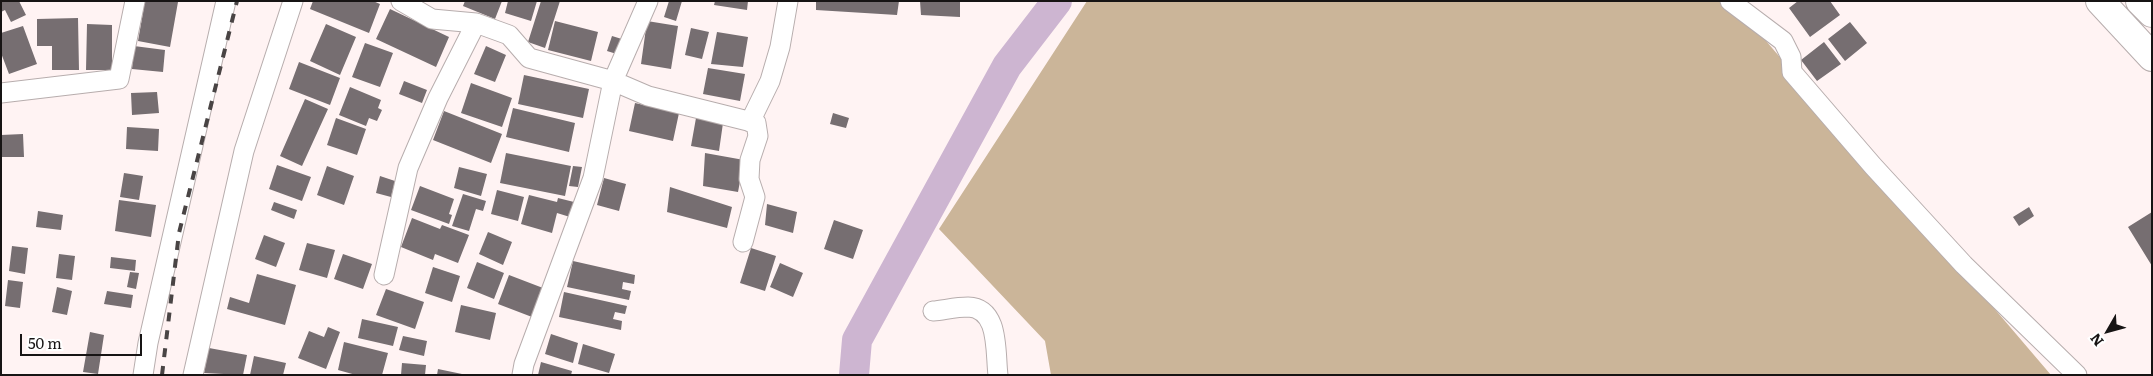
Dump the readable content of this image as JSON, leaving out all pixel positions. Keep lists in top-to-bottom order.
{
  "scale_bar": "50 m",
  "north": "bottom left"
}
